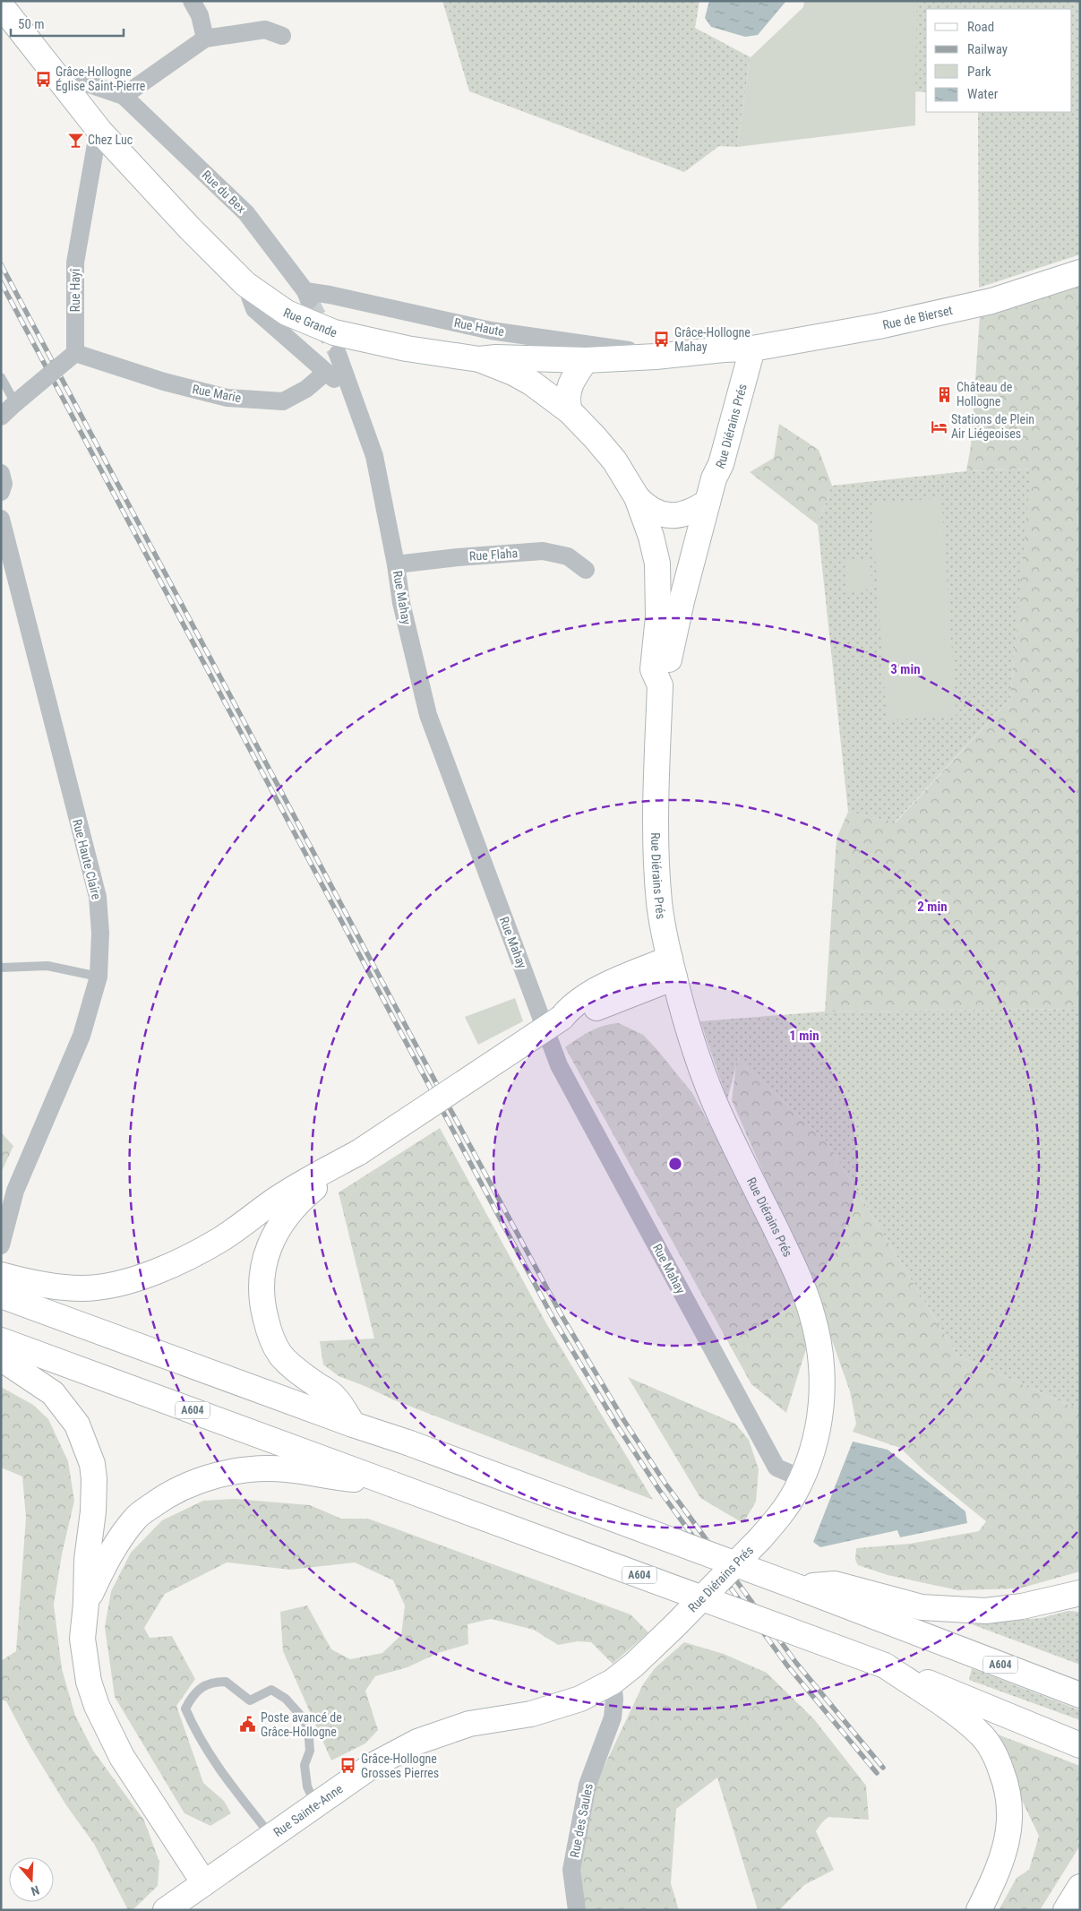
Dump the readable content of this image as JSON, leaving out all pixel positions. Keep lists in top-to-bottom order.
{
  "streets": {
    "main road": [
      "Rue de Bierset",
      "Rue Grande",
      "Rue Diérains Prés",
      "A604",
      "Rue Sainte-Anne"
    ],
    "street": [
      "Rue du Bex",
      "Rue Hayî",
      "Rue Haute",
      "Rue Marie",
      "Rue Flaha",
      "Rue Mahay",
      "Rue Haute Claire",
      "Rue des Saules"
    ]
  },
  "crossings": [
    ["Rue du Bex", "Rue Haute"],
    ["Rue Hayî", "Rue Grande"],
    ["Rue Hayî", "Rue Marie"],
    ["Rue de Bierset", "Rue Grande"],
    ["Rue de Bierset", "Rue Diérains Prés"],
    ["Rue Grande", "Rue Haute"],
    ["Rue Grande", "Rue Diérains Prés"],
    ["Rue Diérains Prés", "Rue Mahay"],
    ["Rue Diérains Prés", "Rue Sainte-Anne"],
    ["Rue Diérains Prés", "Rue des Saules"],
    ["Rue Flaha", "Rue Mahay"],
    ["Rue Sainte-Anne", "Rue des Saules"]
  ],
  "places": {
    "bus stop": ["Grâce-Hollogne Église Saint-Pierre", "Grâce-Hollogne Mahay", "Grâce-Hollogne Grosses Pierres"],
    "bar": ["Chez Luc"],
    "building": ["Château de Hollogne"],
    "hotel": ["Stations de Plein Air Liégeoises"],
    "public building": ["Poste avancé de Grâce-Hollogne"]
  },
  "legend": [
    "Road",
    "Railway",
    "Park",
    "Water"
  ],
  "scale_bar": "50 m",
  "north": "bottom",
  "rings": ["3 min", "2 min", "1 min"]
}
